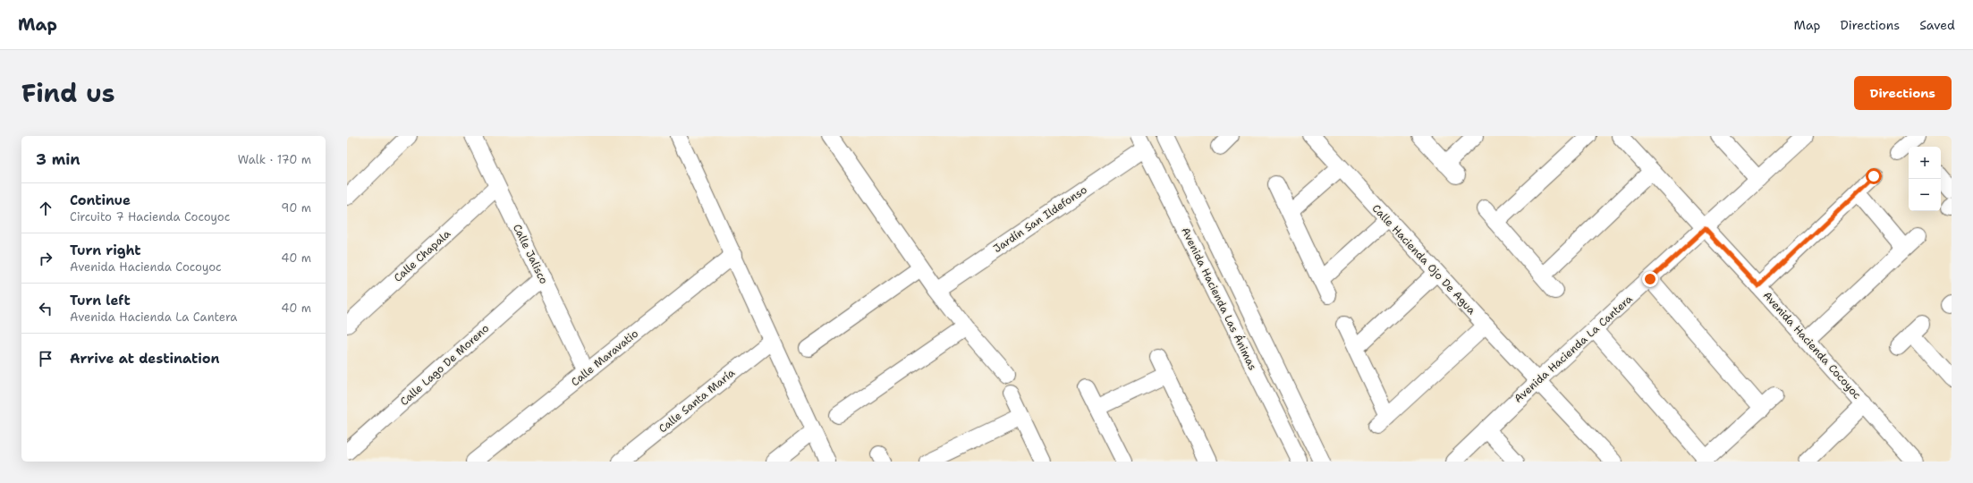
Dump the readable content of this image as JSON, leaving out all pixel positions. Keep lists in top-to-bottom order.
{
  "streets": {
    "street": [
      "Jardín San Ildefonso",
      "Calle Jalisco",
      "Calle Chapala",
      "Calle Hacienda Ojo De Agua",
      "Avenida Hacienda Las Ánimas",
      "Avenida Hacienda Cocoyoc",
      "Avenida Hacienda La Cantera",
      "Calle Maravatio",
      "Calle Lago De Moreno",
      "Calle Santa María"
    ]
  },
  "crossings": [
    ["Jardín San Ildefonso", "Avenida Hacienda Las Ánimas"],
    ["Calle Jalisco", "Calle Chapala"],
    ["Calle Jalisco", "Calle Maravatio"],
    ["Calle Jalisco", "Calle Lago De Moreno"],
    ["Calle Hacienda Ojo De Agua", "Avenida Hacienda La Cantera"],
    ["Avenida Hacienda Cocoyoc", "Avenida Hacienda La Cantera"]
  ],
  "page": {
    "header": "Map",
    "nav": ["Map", "Directions", "Saved"],
    "title": "Find us",
    "buttons": "Directions",
    "heading": ["3 min", "Walk · 170 m"],
    "map_buttons": ["+", "−"],
    "list": [
      ["Continue", "Circuito 7 Hacienda Cocoyoc", "90 m"],
      ["Turn right", "Avenida Hacienda Cocoyoc", "40 m"],
      ["Turn left", "Avenida Hacienda La Cantera", "40 m"],
      "Arrive at destination"
    ]
  }
}
